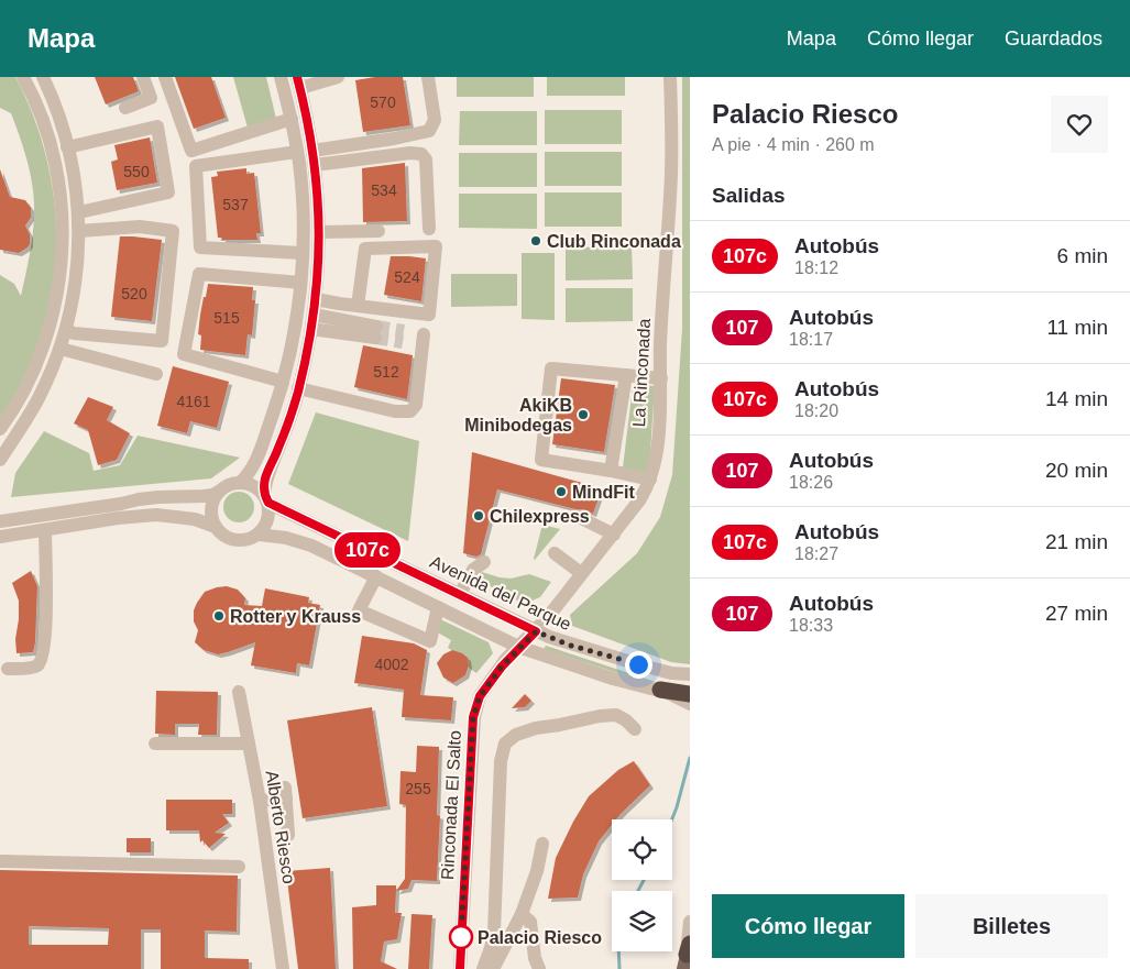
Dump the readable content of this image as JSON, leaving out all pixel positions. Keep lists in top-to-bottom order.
{
  "streets": {
    "street": [
      "La Rinconada",
      "Avenida del Parque",
      "Rinconada El Salto",
      "Alberto Riesco"
    ]
  },
  "crossings": [
    ["La Rinconada", "Avenida del Parque"],
    ["La Rinconada", "Rinconada El Salto"],
    ["Avenida del Parque", "Rinconada El Salto"]
  ],
  "places": [
    "Club Rinconada",
    "AkiKB Minibodegas",
    "MindFit",
    "Chilexpress",
    "Rotter y Krauss",
    "Palacio Riesco"
  ],
  "lines": ["bus line 107c"],
  "house_numbers": [
    "570",
    "550",
    "534",
    "537",
    "524",
    "520",
    "515",
    "512",
    "4161",
    "4002",
    "255"
  ],
  "page": {
    "header": "Mapa",
    "nav": ["Mapa", "Cómo llegar", "Guardados"],
    "on_map": "107c",
    "heading": [
      ["Palacio Riesco", "A pie · 4 min · 260 m"],
      "Salidas"
    ],
    "list": [
      {
        "mark": "107c",
        "name": "Autobús",
        "note": "18:12",
        "value": "6 min"
      },
      {
        "mark": "107",
        "name": "Autobús",
        "note": "18:17",
        "value": "11 min"
      },
      {
        "mark": "107c",
        "name": "Autobús",
        "note": "18:20",
        "value": "14 min"
      },
      {
        "mark": "107",
        "name": "Autobús",
        "note": "18:26",
        "value": "20 min"
      },
      {
        "mark": "107c",
        "name": "Autobús",
        "note": "18:27",
        "value": "21 min"
      },
      {
        "mark": "107",
        "name": "Autobús",
        "note": "18:33",
        "value": "27 min"
      }
    ],
    "buttons": ["Cómo llegar", "Billetes"]
  }
}
